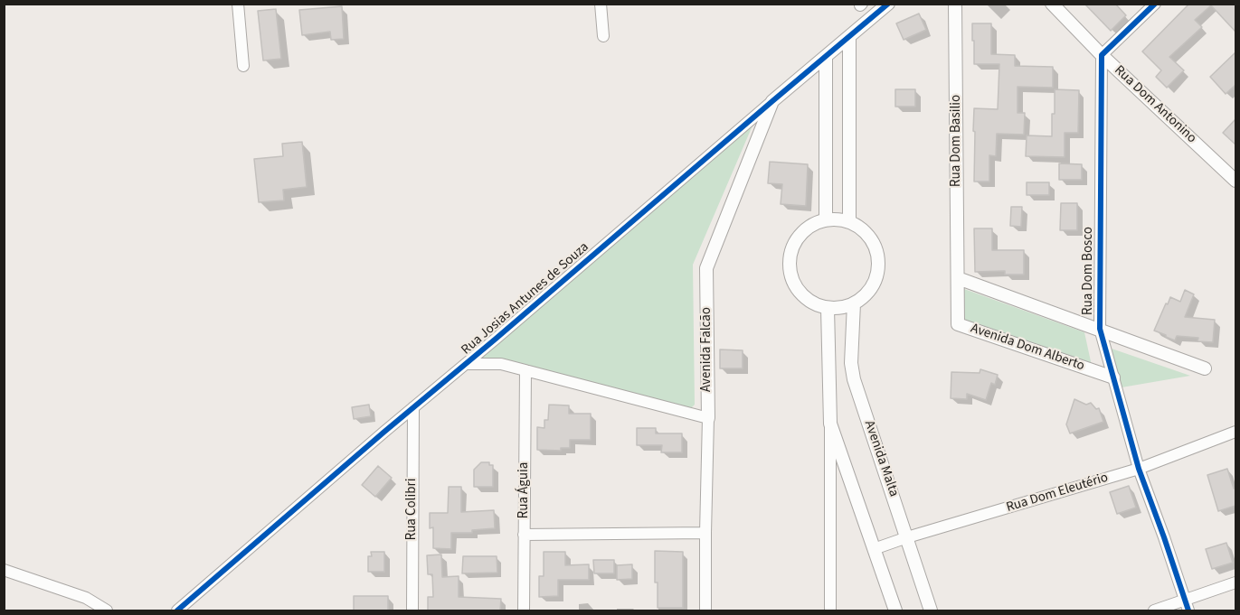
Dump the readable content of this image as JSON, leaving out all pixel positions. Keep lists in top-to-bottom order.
{
  "streets": {
    "street": [
      "Rua Dom Antonino",
      "Rua Dom Basilio",
      "Rua Dom Bosco",
      "Rua Josias Antunes de Souza",
      "Avenida Dom Alberto",
      "Avenida Falcão",
      "Avenida Malta",
      "Rua Águia",
      "Rua Dom Eleutério",
      "Rua Colibri"
    ]
  },
  "crossings": [
    ["Rua Dom Antonino", "Rua Dom Bosco"],
    ["Rua Dom Basilio", "Avenida Dom Alberto"],
    ["Rua Dom Bosco", "Avenida Dom Alberto"],
    ["Rua Dom Bosco", "Rua Dom Eleutério"],
    ["Rua Josias Antunes de Souza", "Avenida Falcão"],
    ["Rua Josias Antunes de Souza", "Rua Colibri"],
    ["Avenida Malta", "Rua Dom Eleutério"]
  ]
}
